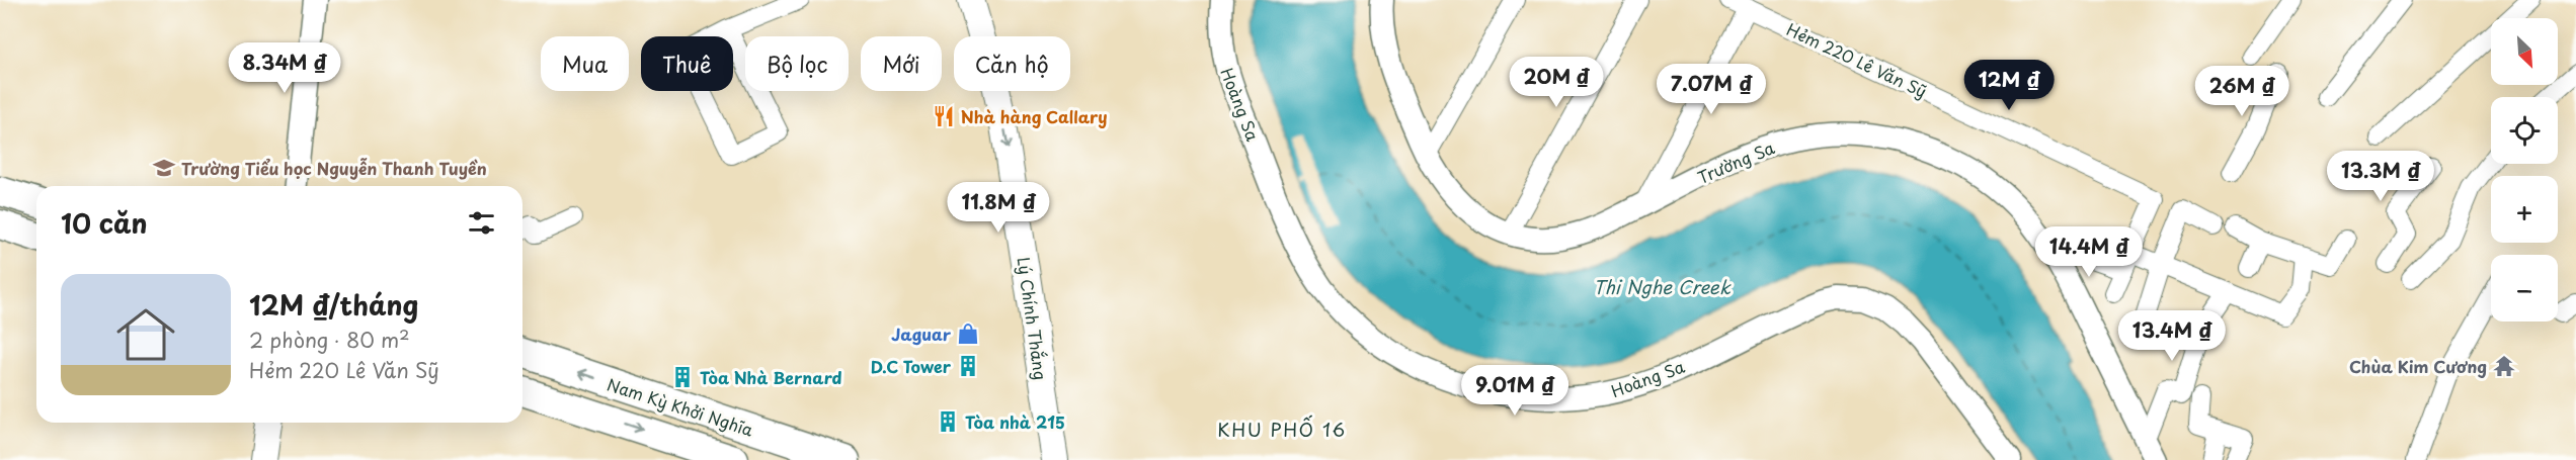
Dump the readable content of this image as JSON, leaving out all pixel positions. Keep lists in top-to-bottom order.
{
  "streets": {
    "main road": ["Lý Chính Thắng", "Nam Kỳ Khởi Nghĩa"],
    "street": ["Hẻm 220 Lê Văn Sỹ", "Hoàng Sa", "Trường Sa"]
  },
  "one_way": ["Lý Chính Thắng"],
  "districts": ["KHU PHỐ 16"],
  "water": ["Thi Nghe Creek"],
  "places": {
    "restaurant": ["Nhà hàng Callary"],
    "school or university": ["Trường Tiểu học Nguyễn Thanh Tuyền"],
    "shop": ["Jaguar"],
    "building": ["D.C Tower", "Tòa Nhà Bernard", "Tòa nhà 215"],
    "temple": ["Chùa Kim Cương"]
  },
  "north": "bottom right",
  "page": {
    "map_buttons": ["+", "−"],
    "chip": [
      "Mua",
      "Thuê",
      "Bộ lọc",
      "Mới",
      "Căn hộ"
    ],
    "price": [
      "8.34M ₫",
      "20M ₫",
      "12M ₫",
      "7.07M ₫",
      "26M ₫",
      "13.3M ₫",
      "11.8M ₫",
      "14.4M ₫",
      "13.4M ₫",
      "9.01M ₫"
    ],
    "heading": "10 căn",
    "list": [
      {
        "name": "12M ₫/tháng",
        "note": "2 phòng · 80 m² · Hẻm 220 Lê Văn Sỹ"
      }
    ]
  }
}
